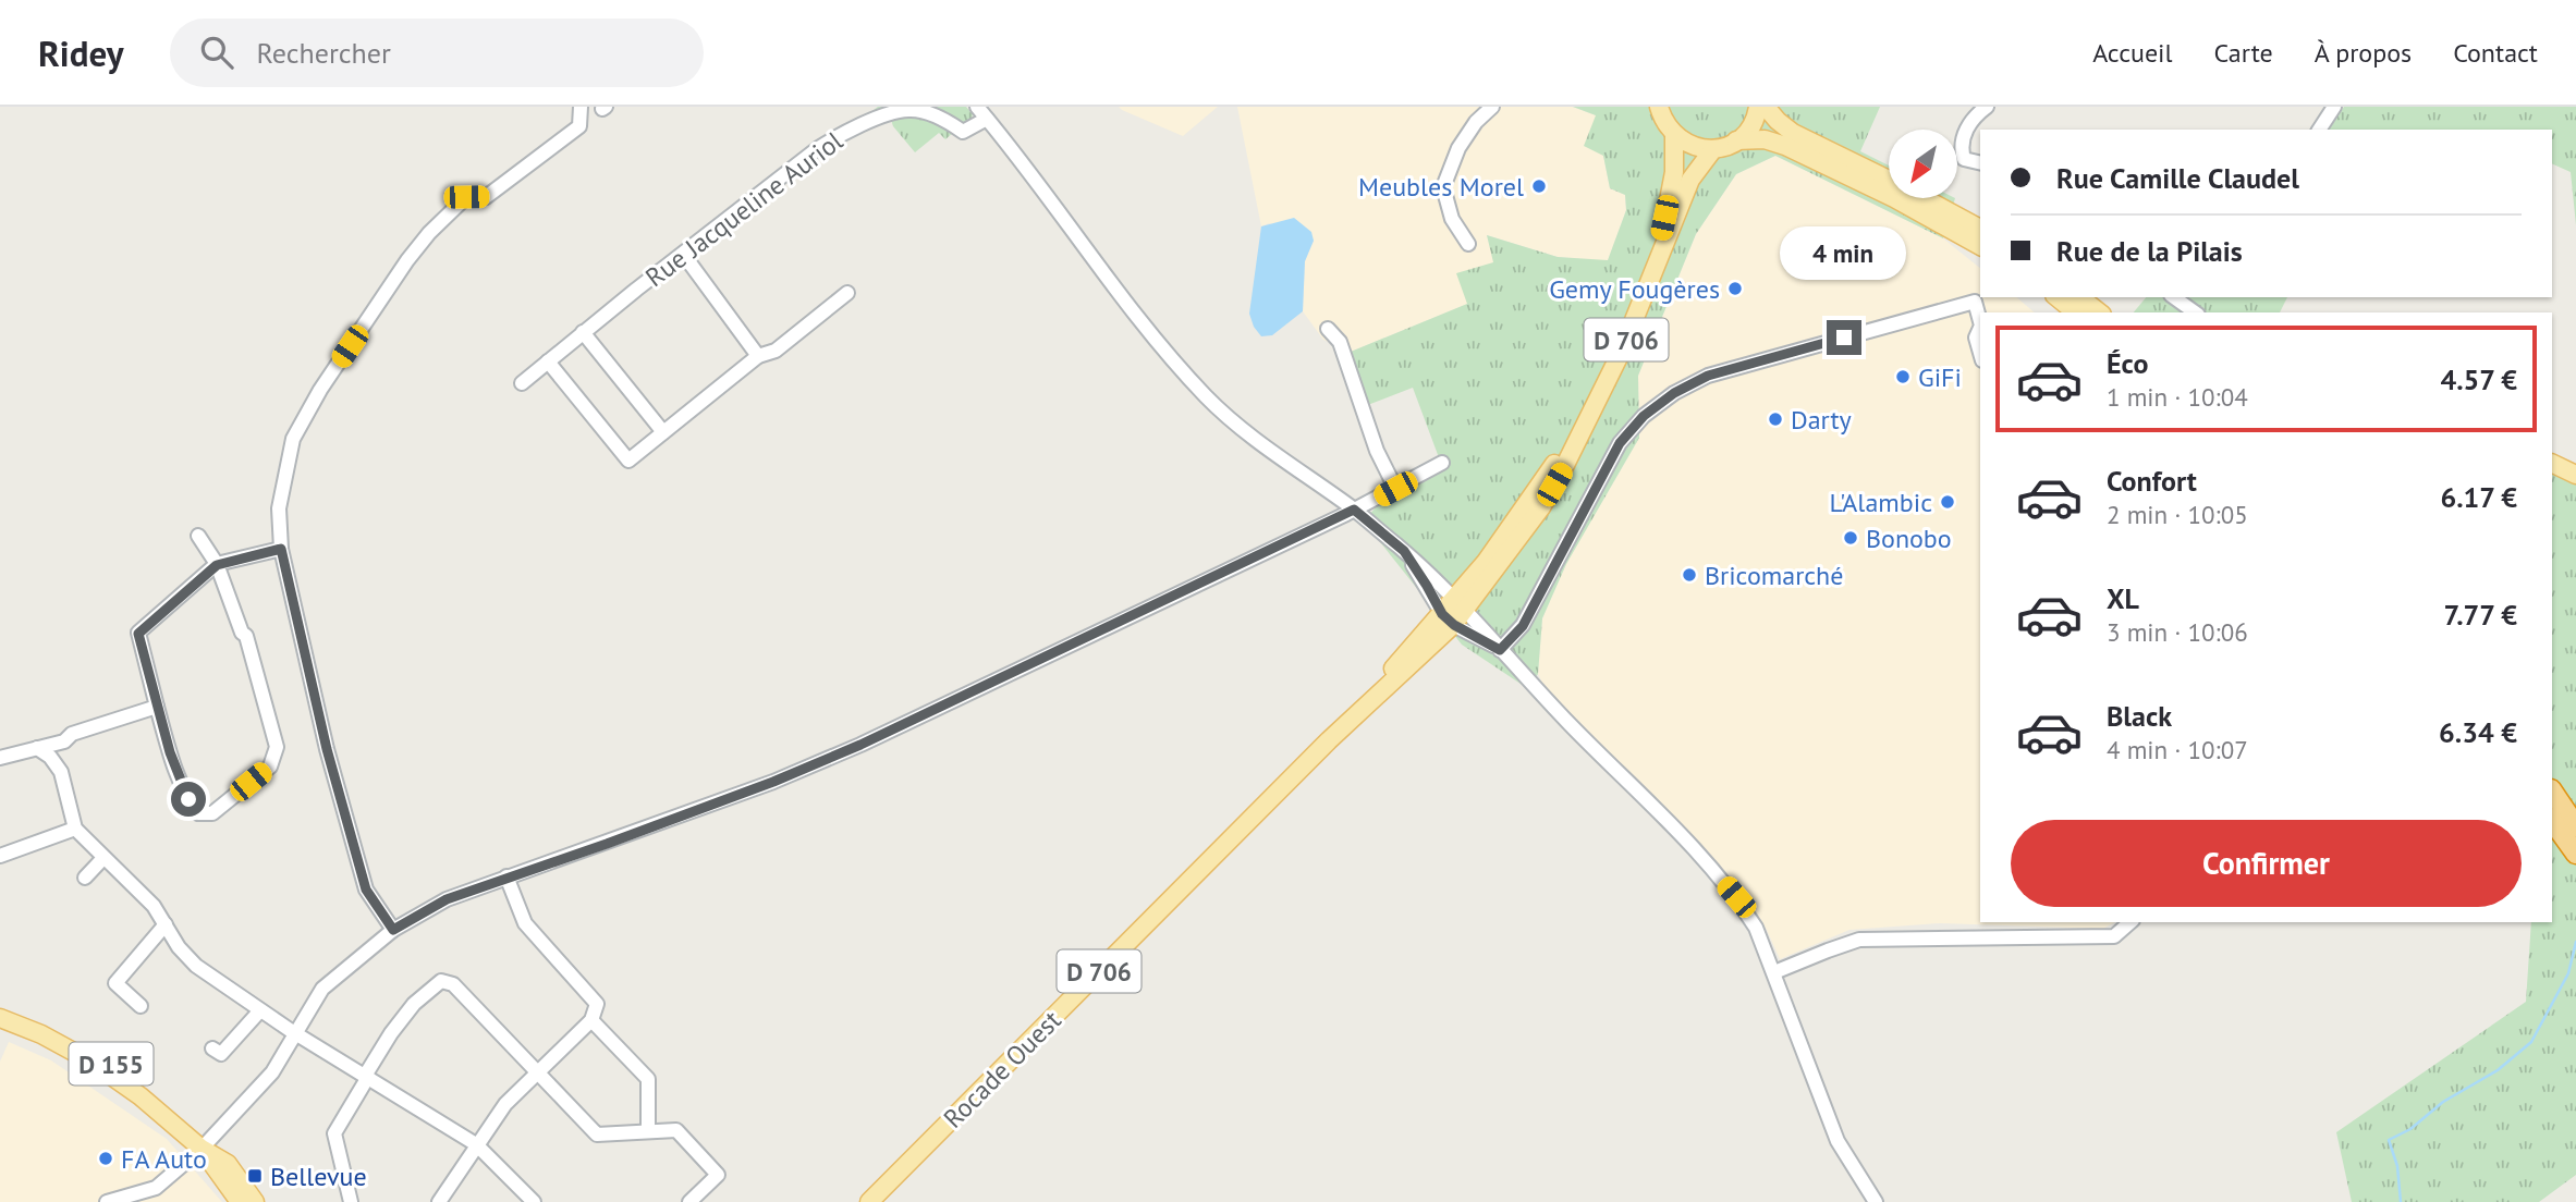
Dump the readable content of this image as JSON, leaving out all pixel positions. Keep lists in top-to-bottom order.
{
  "streets": {
    "main road": ["D 706", "D 155", "Rocade Ouest"],
    "street": ["Rue Jacqueline Auriol"]
  },
  "places": {
    "other": [
      "Meubles Morel",
      "Gemy Fougères",
      "GiFi",
      "Darty",
      "L'Alambic",
      "Bonobo",
      "Bricomarché",
      "FA Auto"
    ],
    "transit": ["Bellevue"]
  },
  "north": "bottom left",
  "page": {
    "header": "Ridey",
    "search": "Rechercher",
    "nav": [
      "Accueil",
      "Carte",
      "À propos",
      "Contact"
    ],
    "banner": ["Rue Camille Claudel", "Rue de la Pilais"],
    "bubble": "4 min",
    "list": [
      {
        "name": "Éco",
        "note": "1 min · 10:04",
        "value": "4.57 €"
      },
      {
        "name": "Confort",
        "note": "2 min · 10:05",
        "value": "6.17 €"
      },
      {
        "name": "XL",
        "note": "3 min · 10:06",
        "value": "7.77 €"
      },
      {
        "name": "Black",
        "note": "4 min · 10:07",
        "value": "6.34 €"
      }
    ],
    "buttons": "Confirmer"
  }
}
